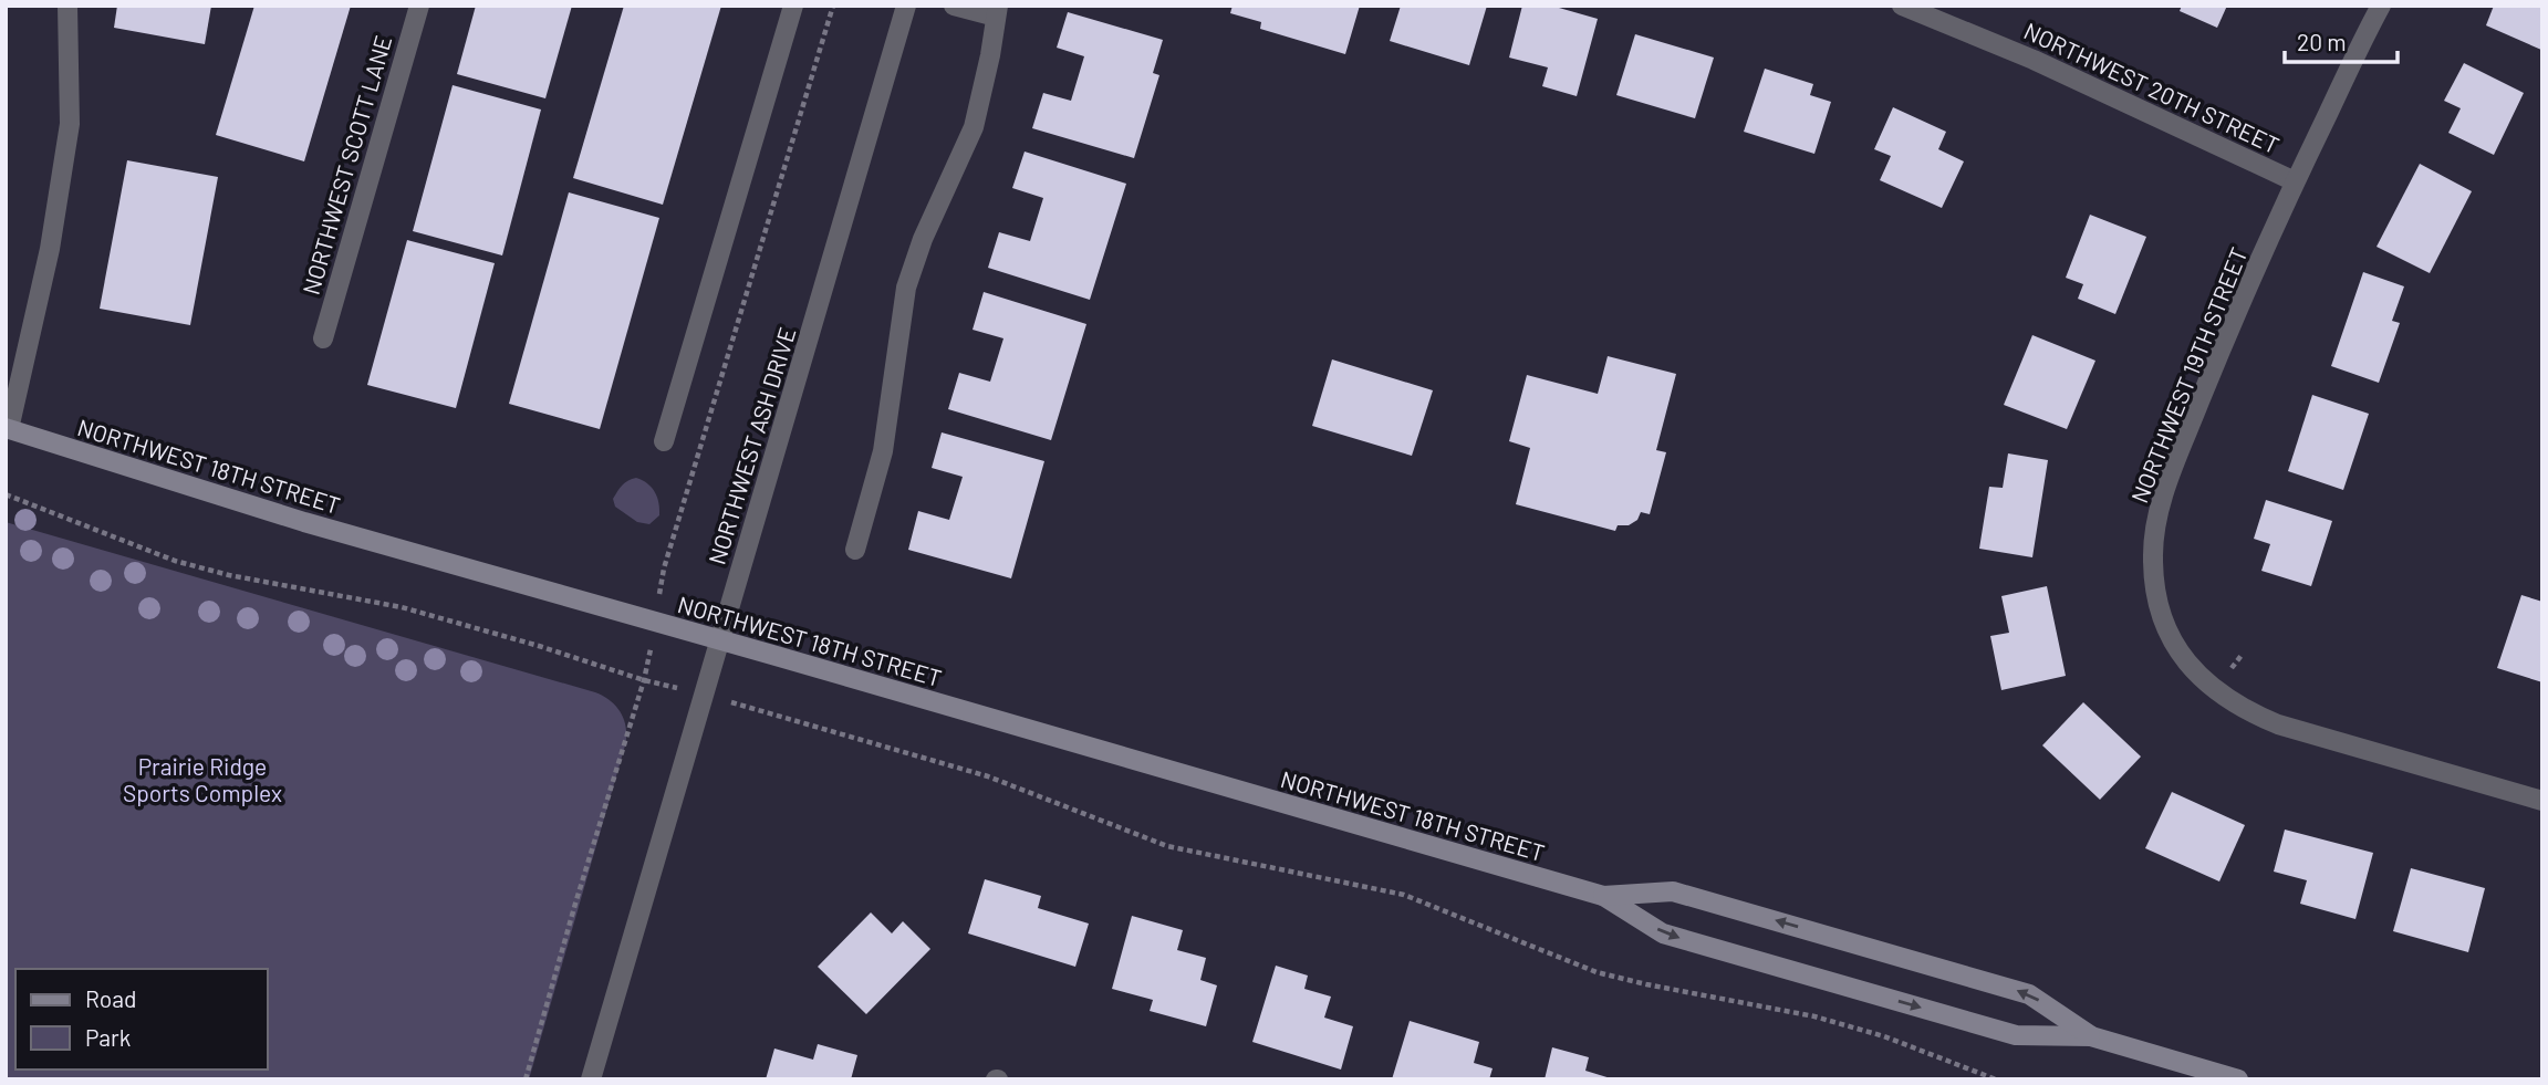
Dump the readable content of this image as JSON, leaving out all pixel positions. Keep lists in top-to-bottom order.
{
  "streets": {
    "main road": ["NORTHWEST 18TH STREET"],
    "street": [
      "NORTHWEST 20TH STREET",
      "NORTHWEST SCOTT LANE",
      "NORTHWEST 19TH STREET",
      "NORTHWEST ASH DRIVE"
    ]
  },
  "crossings": [
    ["NORTHWEST 20TH STREET", "NORTHWEST 19TH STREET"],
    ["NORTHWEST ASH DRIVE", "NORTHWEST 18TH STREET"]
  ],
  "parks": ["Prairie Ridge Sports Complex"],
  "legend": ["Road", "Park"],
  "scale_bar": "20 m"
}
